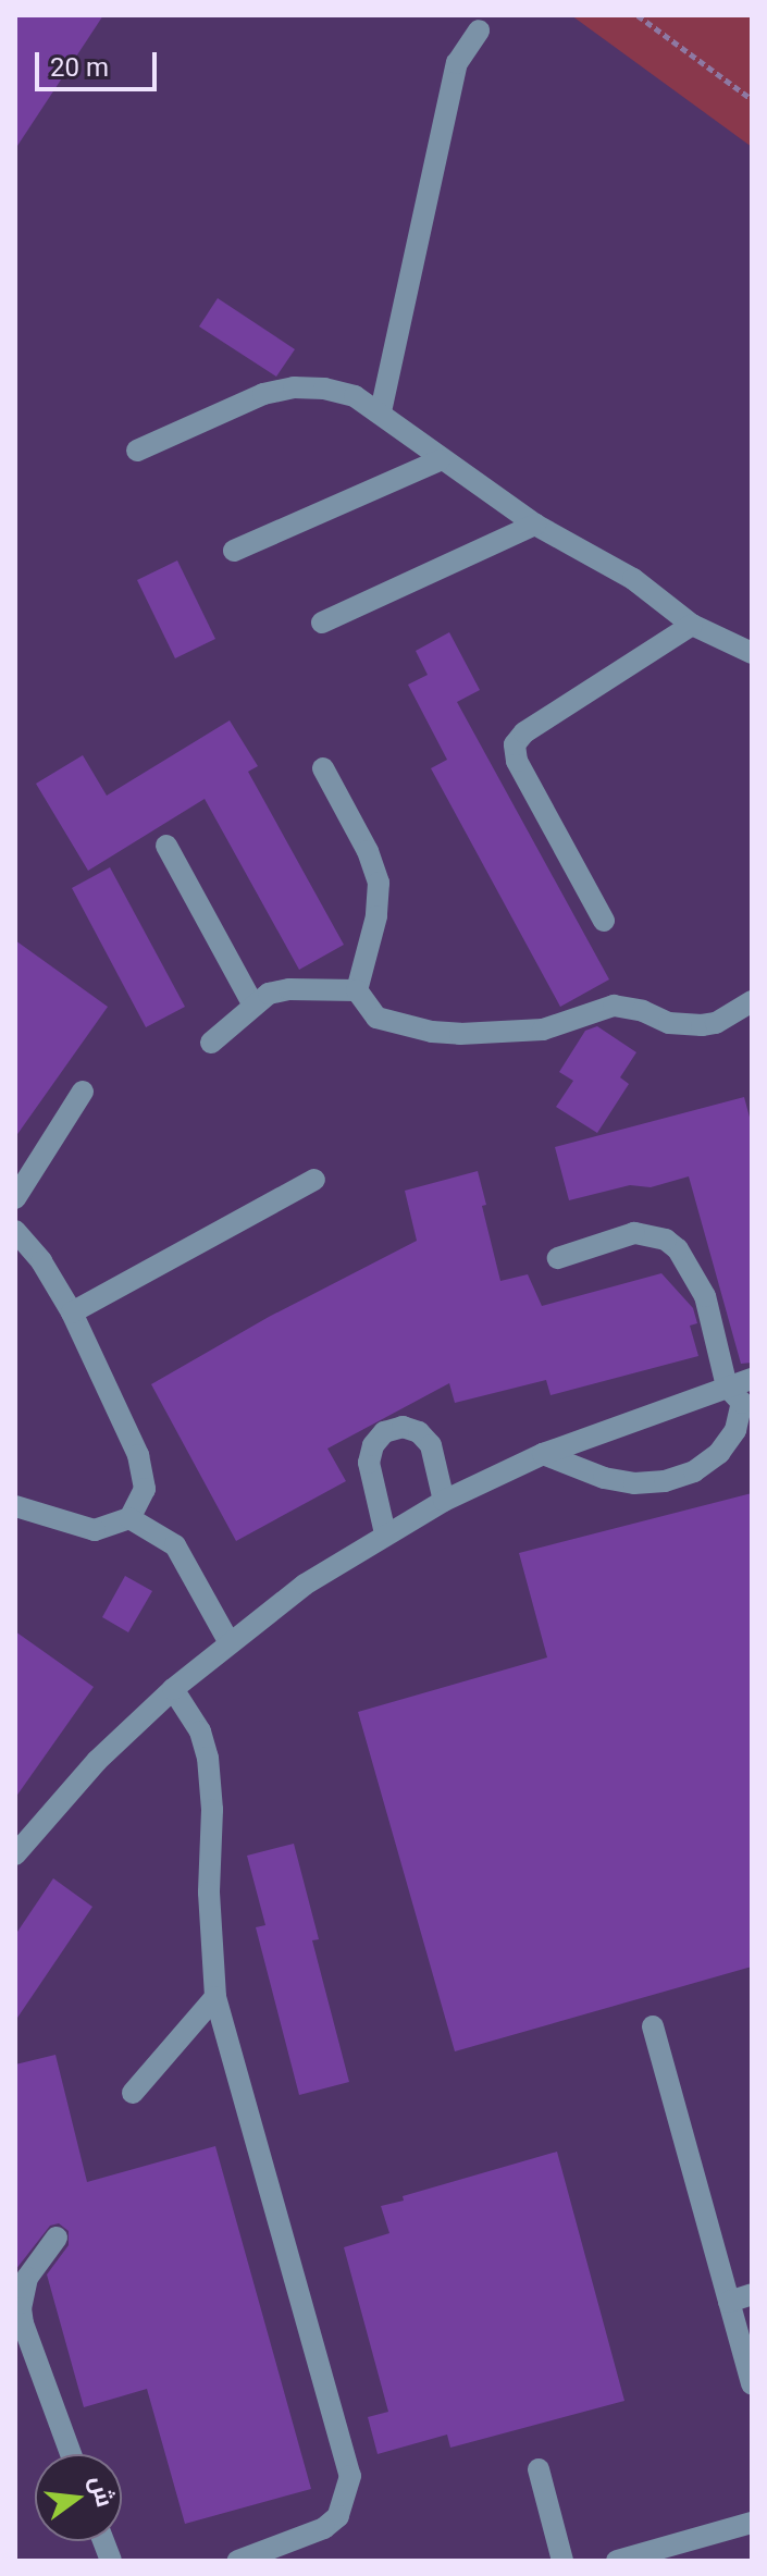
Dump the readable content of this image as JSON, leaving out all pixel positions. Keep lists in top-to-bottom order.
{
  "scale_bar": "20 m",
  "north": "right"
}
